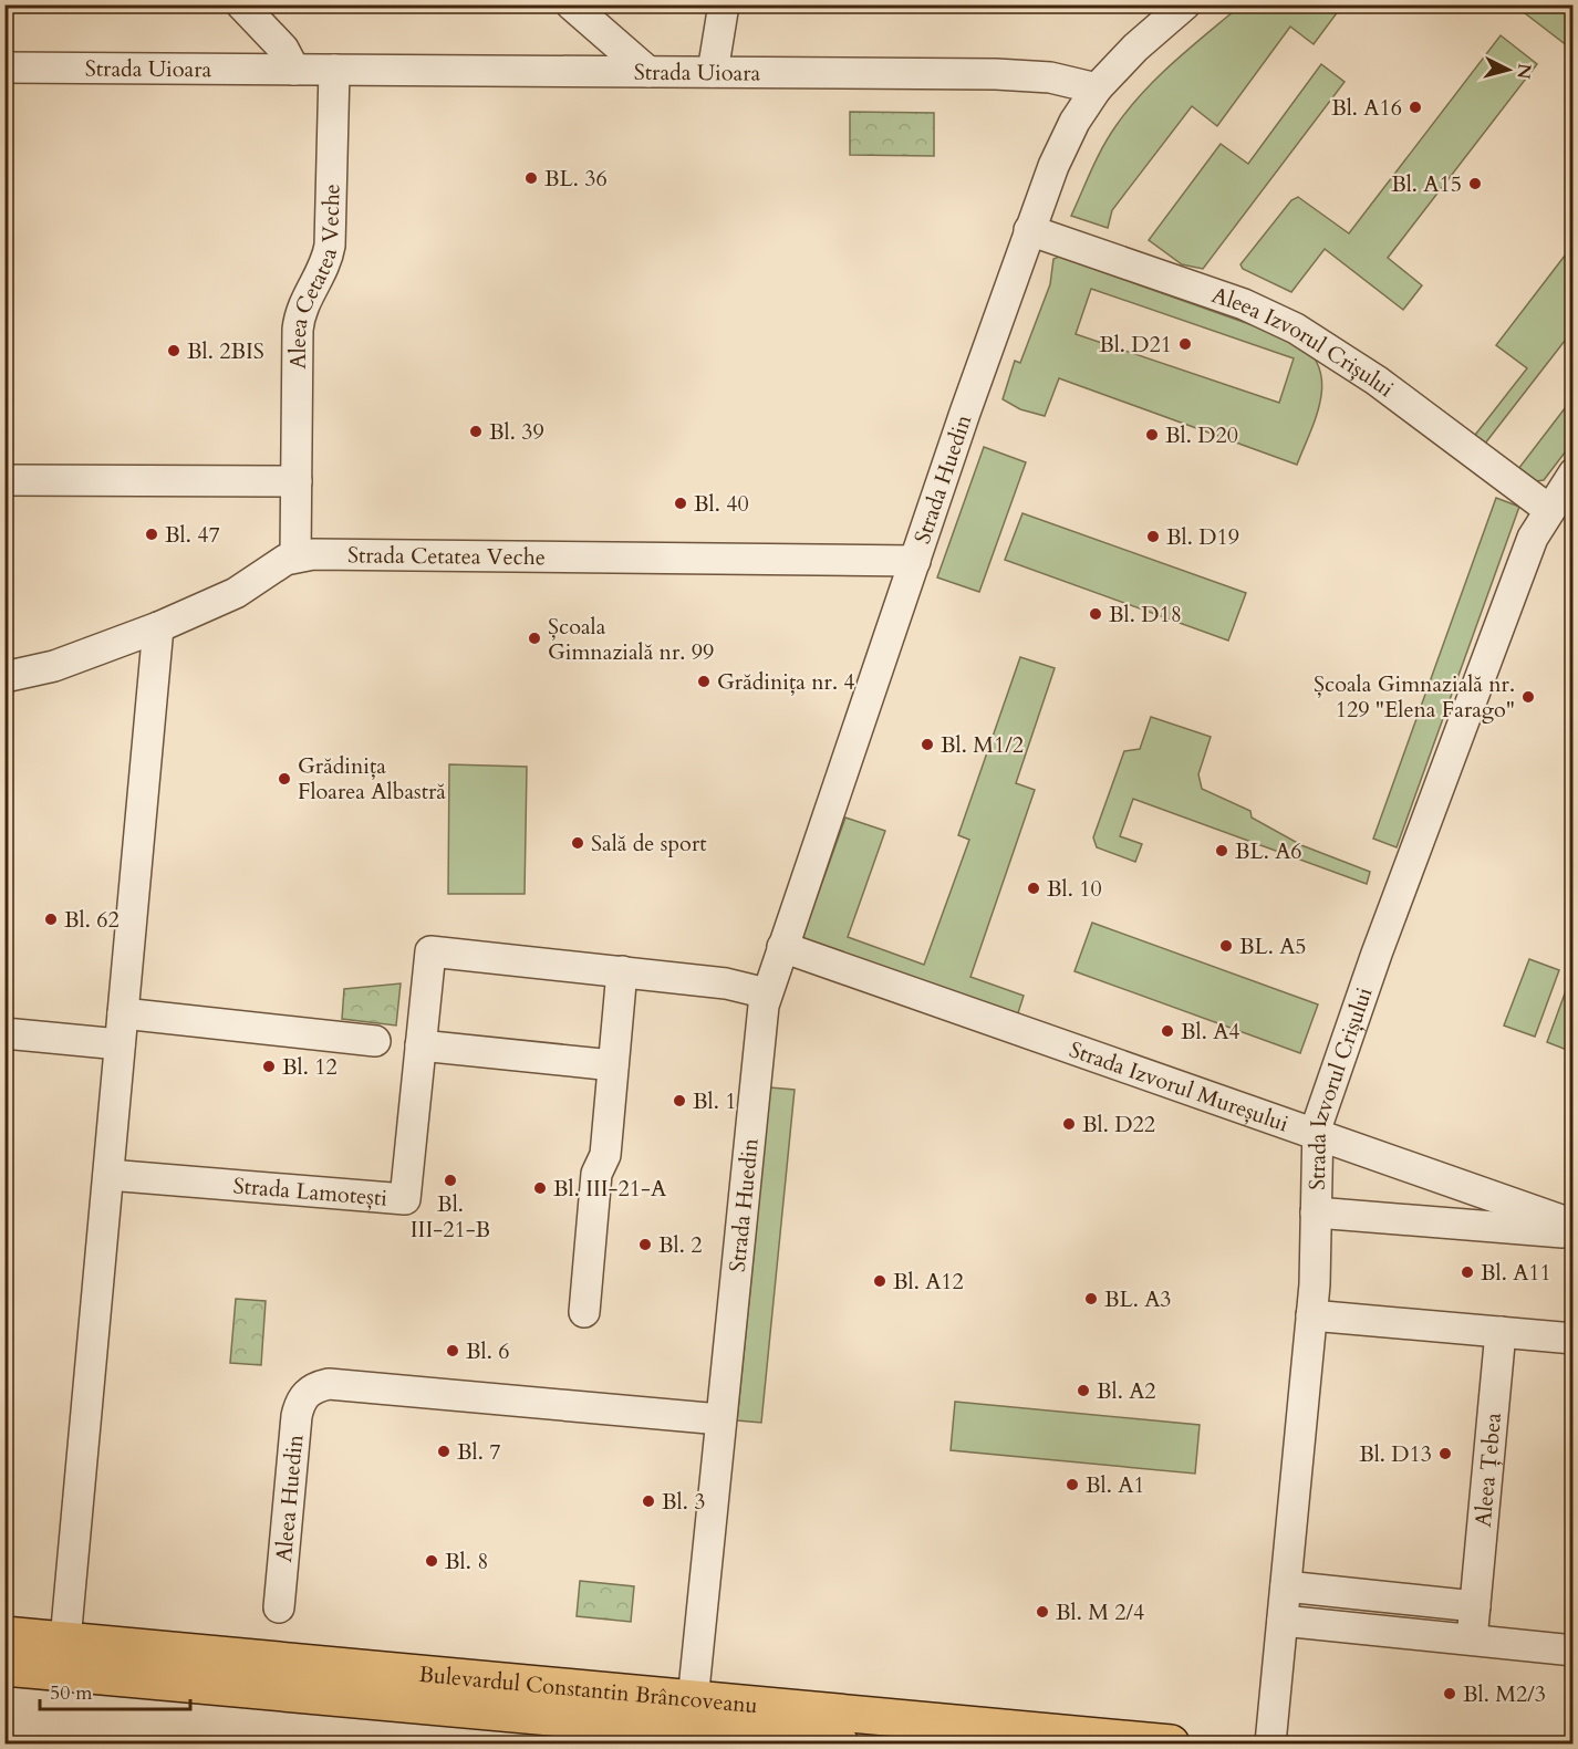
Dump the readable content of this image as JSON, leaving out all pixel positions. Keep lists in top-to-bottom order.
{
  "streets": {
    "main road": ["Bulevardul Constantin Brâncoveanu"],
    "street": [
      "Strada Uioara",
      "Aleea Cetatea Veche",
      "Aleea Izvorul Crișului",
      "Strada Huedin",
      "Strada Cetatea Veche",
      "Strada Izvorul Mureșului",
      "Strada Izvorul Crișului",
      "Strada Lamotești",
      "Aleea Țebea",
      "Aleea Huedin"
    ]
  },
  "crossings": [
    ["Strada Uioara", "Aleea Cetatea Veche"],
    ["Strada Uioara", "Strada Huedin"],
    ["Aleea Cetatea Veche", "Strada Cetatea Veche"],
    ["Aleea Izvorul Crișului", "Strada Huedin"],
    ["Aleea Izvorul Crișului", "Strada Izvorul Crișului"],
    ["Strada Huedin", "Strada Cetatea Veche"],
    ["Strada Huedin", "Strada Izvorul Mureșului"],
    ["Strada Huedin", "Aleea Huedin"],
    ["Strada Huedin", "Bulevardul Constantin Brâncoveanu"],
    ["Strada Izvorul Mureșului", "Strada Izvorul Crișului"]
  ],
  "places": [
    "Bl. A16",
    "BL. 36",
    "Bl. A15",
    "Bl. D21",
    "Bl. 2BIS",
    "Bl. 39",
    "Bl. D20",
    "Bl. 40",
    "Bl. 47",
    "Bl. D19",
    "Bl. D18",
    "Școala Gimnazială nr. 99",
    "Grădinița nr. 4",
    "Școala Gimnazială nr. 129 \"Elena Farago\"",
    "Bl. M1/2",
    "Grădinița Floarea Albastră",
    "Sală de sport",
    "BL. A6",
    "Bl. 10",
    "Bl. 62",
    "BL. A5",
    "Bl. A4",
    "Bl. 12",
    "Bl. 1",
    "Bl. D22",
    "Bl. III-21-B",
    "Bl. III-21-A",
    "Bl. 2",
    "Bl. A11",
    "Bl. A12",
    "BL. A3",
    "Bl. 6",
    "Bl. A2",
    "Bl. 7",
    "Bl. D13",
    "Bl. A1",
    "Bl. 3",
    "Bl. 8",
    "Bl. M 2/4",
    "Bl. M2/3"
  ],
  "scale_bar": "50 m",
  "north": "right"
}
